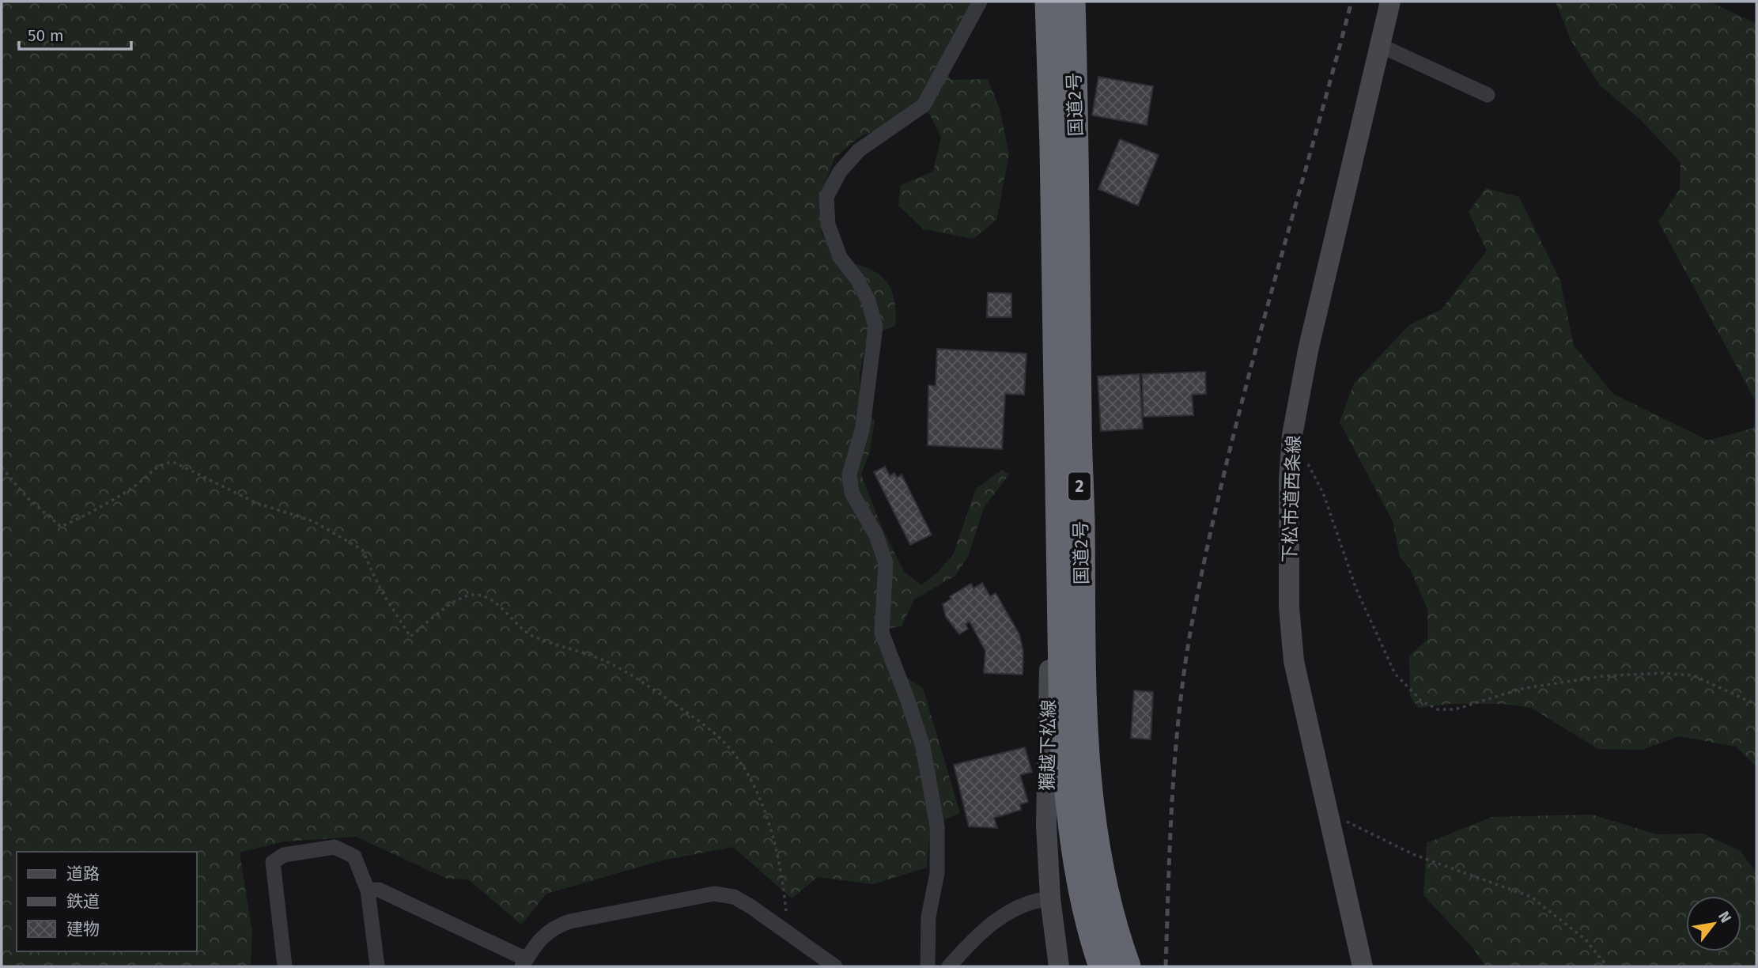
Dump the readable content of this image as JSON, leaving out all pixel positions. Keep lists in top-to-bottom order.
{
  "streets": {
    "highway": ["国道2号", "2"],
    "street": ["下松市道西条線", "獺越下松線"]
  },
  "crossings": [
    ["国道2号", "獺越下松線"]
  ],
  "legend": ["道路", "鉄道", "建物"],
  "scale_bar": "50 m",
  "north": "top right"
}
